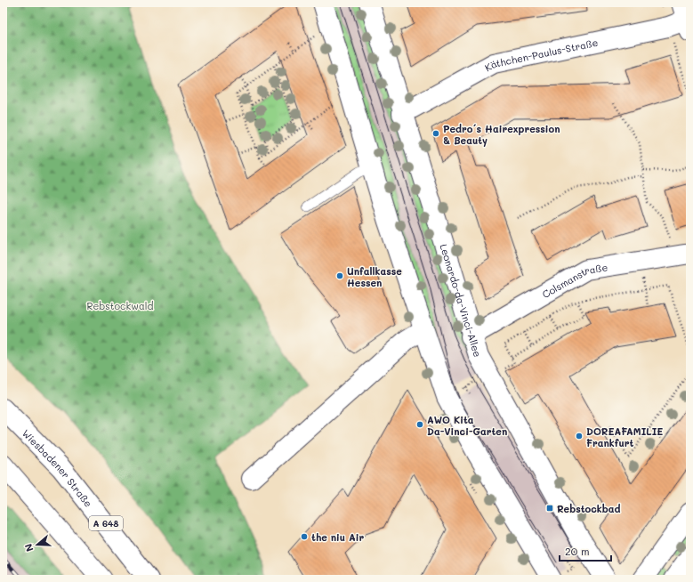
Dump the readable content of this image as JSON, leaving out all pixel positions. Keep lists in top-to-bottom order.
{
  "streets": {
    "main road": [
      "Käthchen-Paulus-Straße",
      "Colsmanstraße",
      "Leonardo-da-Vinci-Allee",
      "Wiesbadener Straße",
      "A 648"
    ]
  },
  "crossings": [
    ["Käthchen-Paulus-Straße", "Leonardo-da-Vinci-Allee"],
    ["Colsmanstraße", "Leonardo-da-Vinci-Allee"]
  ],
  "parks": ["Rebstockwald"],
  "places": {
    "other": [
      "Pedro´s Hairexpression & Beauty",
      "Unfallkasse Hessen",
      "AWO Kita Da-Vinci-Garten",
      "DOREAFAMILIE Frankfurt",
      "the niu Air"
    ],
    "transit": ["Rebstockbad"]
  },
  "scale_bar": "20 m",
  "north": "left"
}
